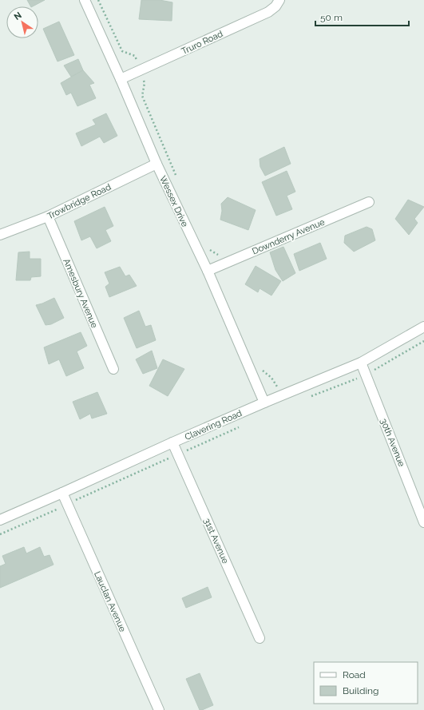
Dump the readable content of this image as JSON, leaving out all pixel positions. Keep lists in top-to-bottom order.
{
  "streets": {
    "street": [
      "Truro Road",
      "Trowbridge Road",
      "Wessex Drive",
      "Downderry Avenue",
      "Amesbury Avenue",
      "Clavering Road",
      "30th Avenue",
      "31st Avenue",
      "Lauclan Avenue"
    ]
  },
  "crossings": [
    ["Truro Road", "Wessex Drive"],
    ["Trowbridge Road", "Wessex Drive"],
    ["Trowbridge Road", "Amesbury Avenue"],
    ["Wessex Drive", "Downderry Avenue"],
    ["Wessex Drive", "Clavering Road"],
    ["Clavering Road", "30th Avenue"],
    ["Clavering Road", "31st Avenue"],
    ["Clavering Road", "Lauclan Avenue"]
  ],
  "legend": ["Road", "Building"],
  "scale_bar": "50 m",
  "north": "top left"
}
